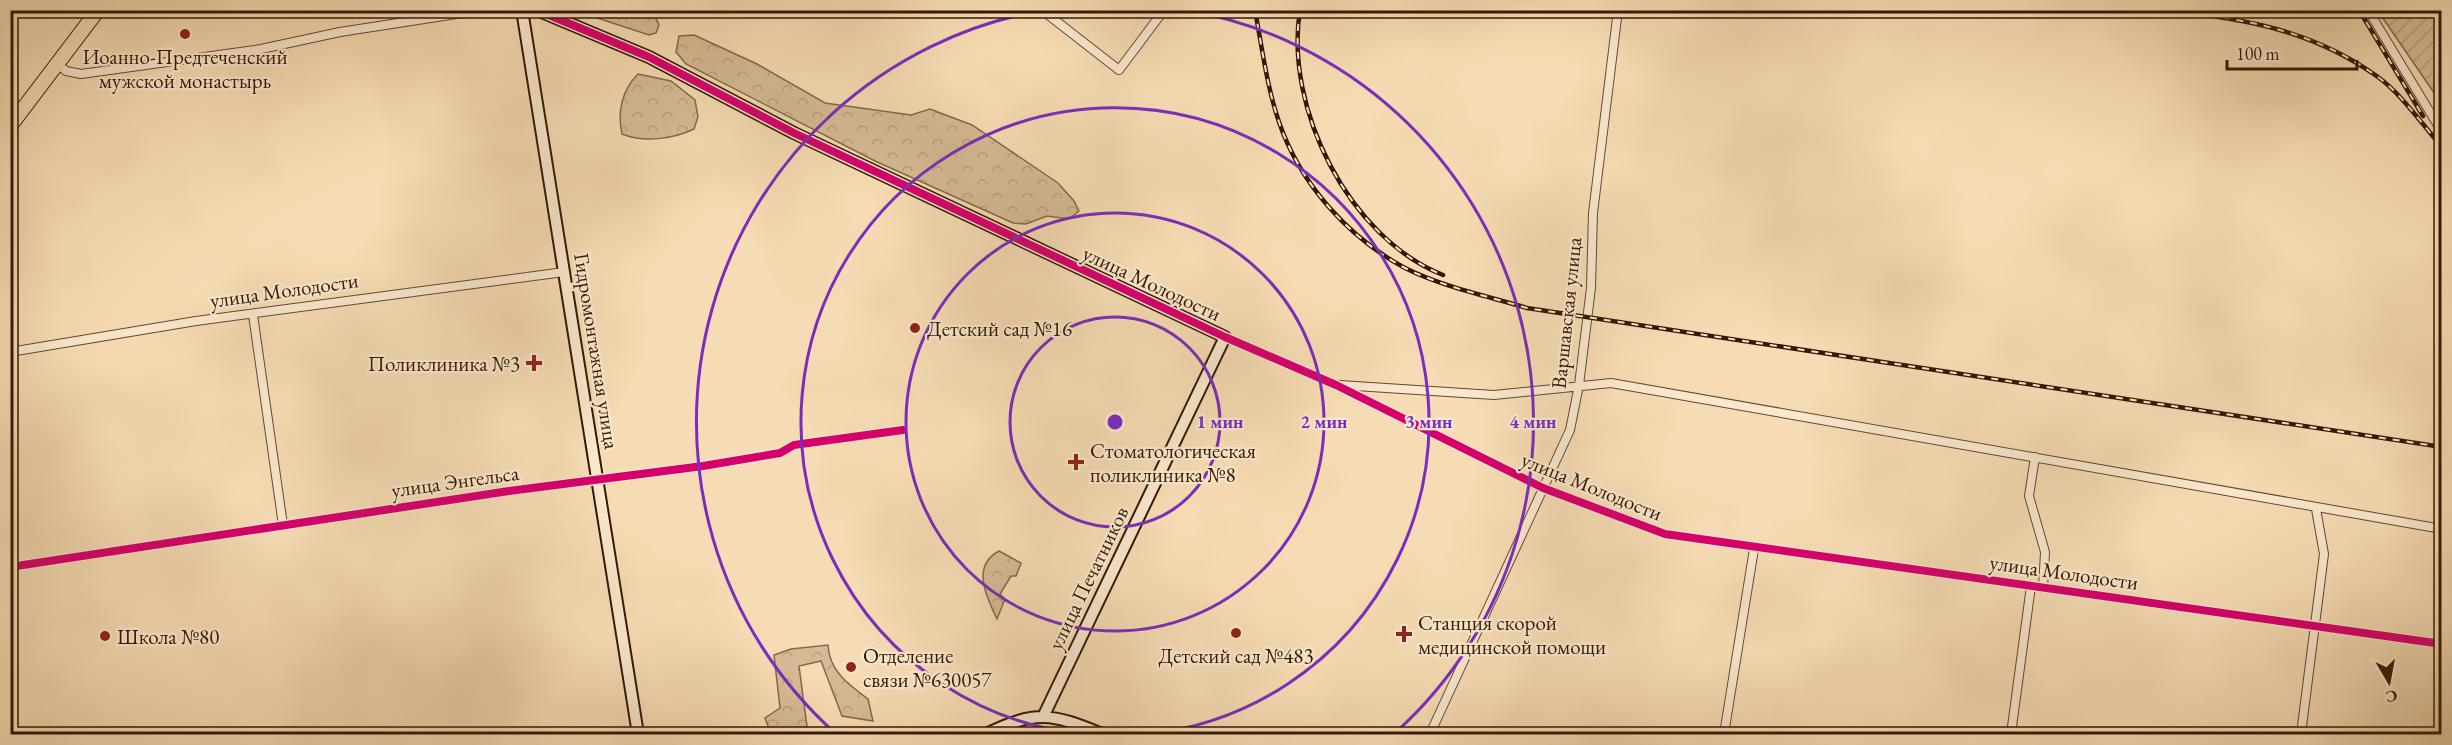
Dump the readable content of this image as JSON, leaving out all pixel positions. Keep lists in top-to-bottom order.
{
  "streets": {
    "street": [
      "улица Молодости",
      "Варшавская улица",
      "Гидромонтажная улица",
      "улица Энгельса",
      "улица Печатников"
    ]
  },
  "crossings": [
    ["улица Молодости", "Варшавская улица"],
    ["улица Молодости", "Гидромонтажная улица"],
    ["улица Молодости", "улица Печатников"],
    ["Гидромонтажная улица", "улица Энгельса"]
  ],
  "places": {
    "other": [
      "Иоанно-Предтеченский мужской монастырь",
      "Детский сад №16",
      "Детский сад №483",
      "Школа №80",
      "Отделение связи №630057"
    ],
    "health": ["Поликлиника №3", "Стоматологическая поликлиника №8", "Станция скорой медицинской помощи"]
  },
  "scale_bar": "100 m",
  "north": "bottom",
  "rings": [
    "1 мин",
    "2 мин",
    "3 мин",
    "4 мин"
  ]
}
